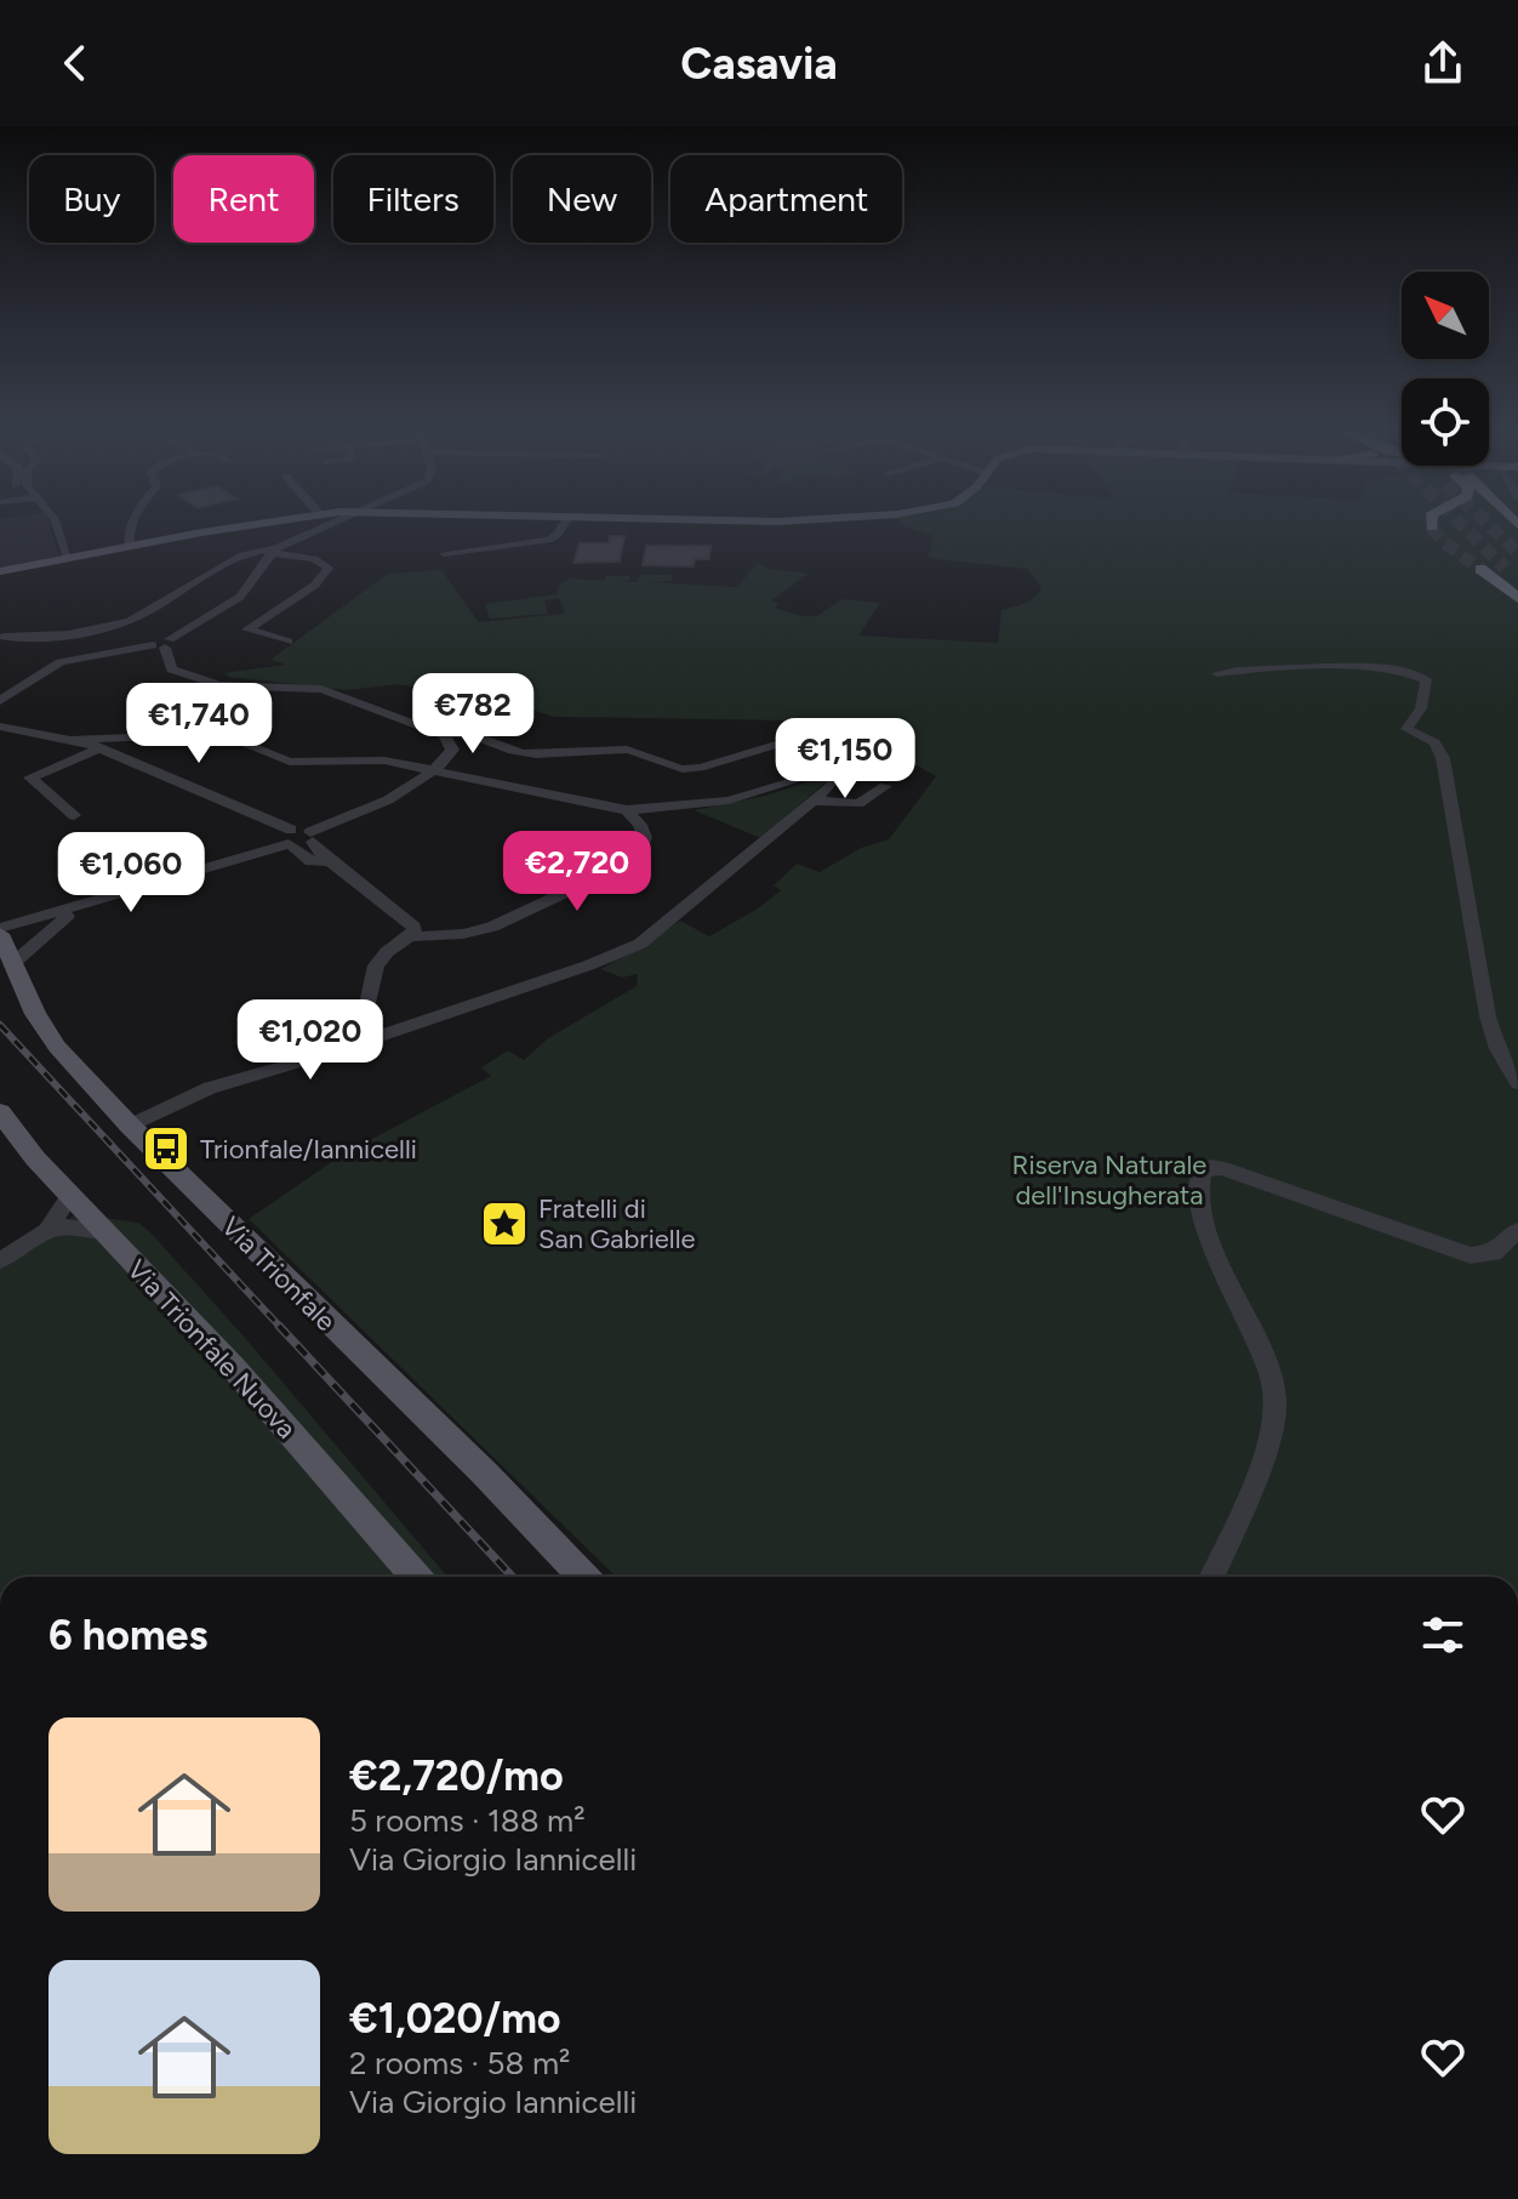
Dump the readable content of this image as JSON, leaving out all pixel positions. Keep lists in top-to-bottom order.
{
  "streets": {
    "main road": ["Via Trionfale", "Via Trionfale Nuova"]
  },
  "parks": ["Riserva Naturale dell'Insugherata"],
  "places": {
    "bus stop": ["Trionfale/Iannicelli"],
    "place": ["Fratelli di San Gabrielle"]
  },
  "north": "top left",
  "page": {
    "header": "Casavia",
    "chip": [
      "Buy",
      "Rent",
      "Filters",
      "New",
      "Apartment"
    ],
    "price": [
      "€782",
      "€1,740",
      "€1,150",
      "€2,720",
      "€1,060",
      "€1,020"
    ],
    "heading": "6 homes",
    "list": [
      {
        "name": "€2,720/mo",
        "note": "5 rooms · 188 m² · Via Giorgio Iannicelli"
      },
      {
        "name": "€1,020/mo",
        "note": "2 rooms · 58 m² · Via Giorgio Iannicelli"
      }
    ]
  }
}
